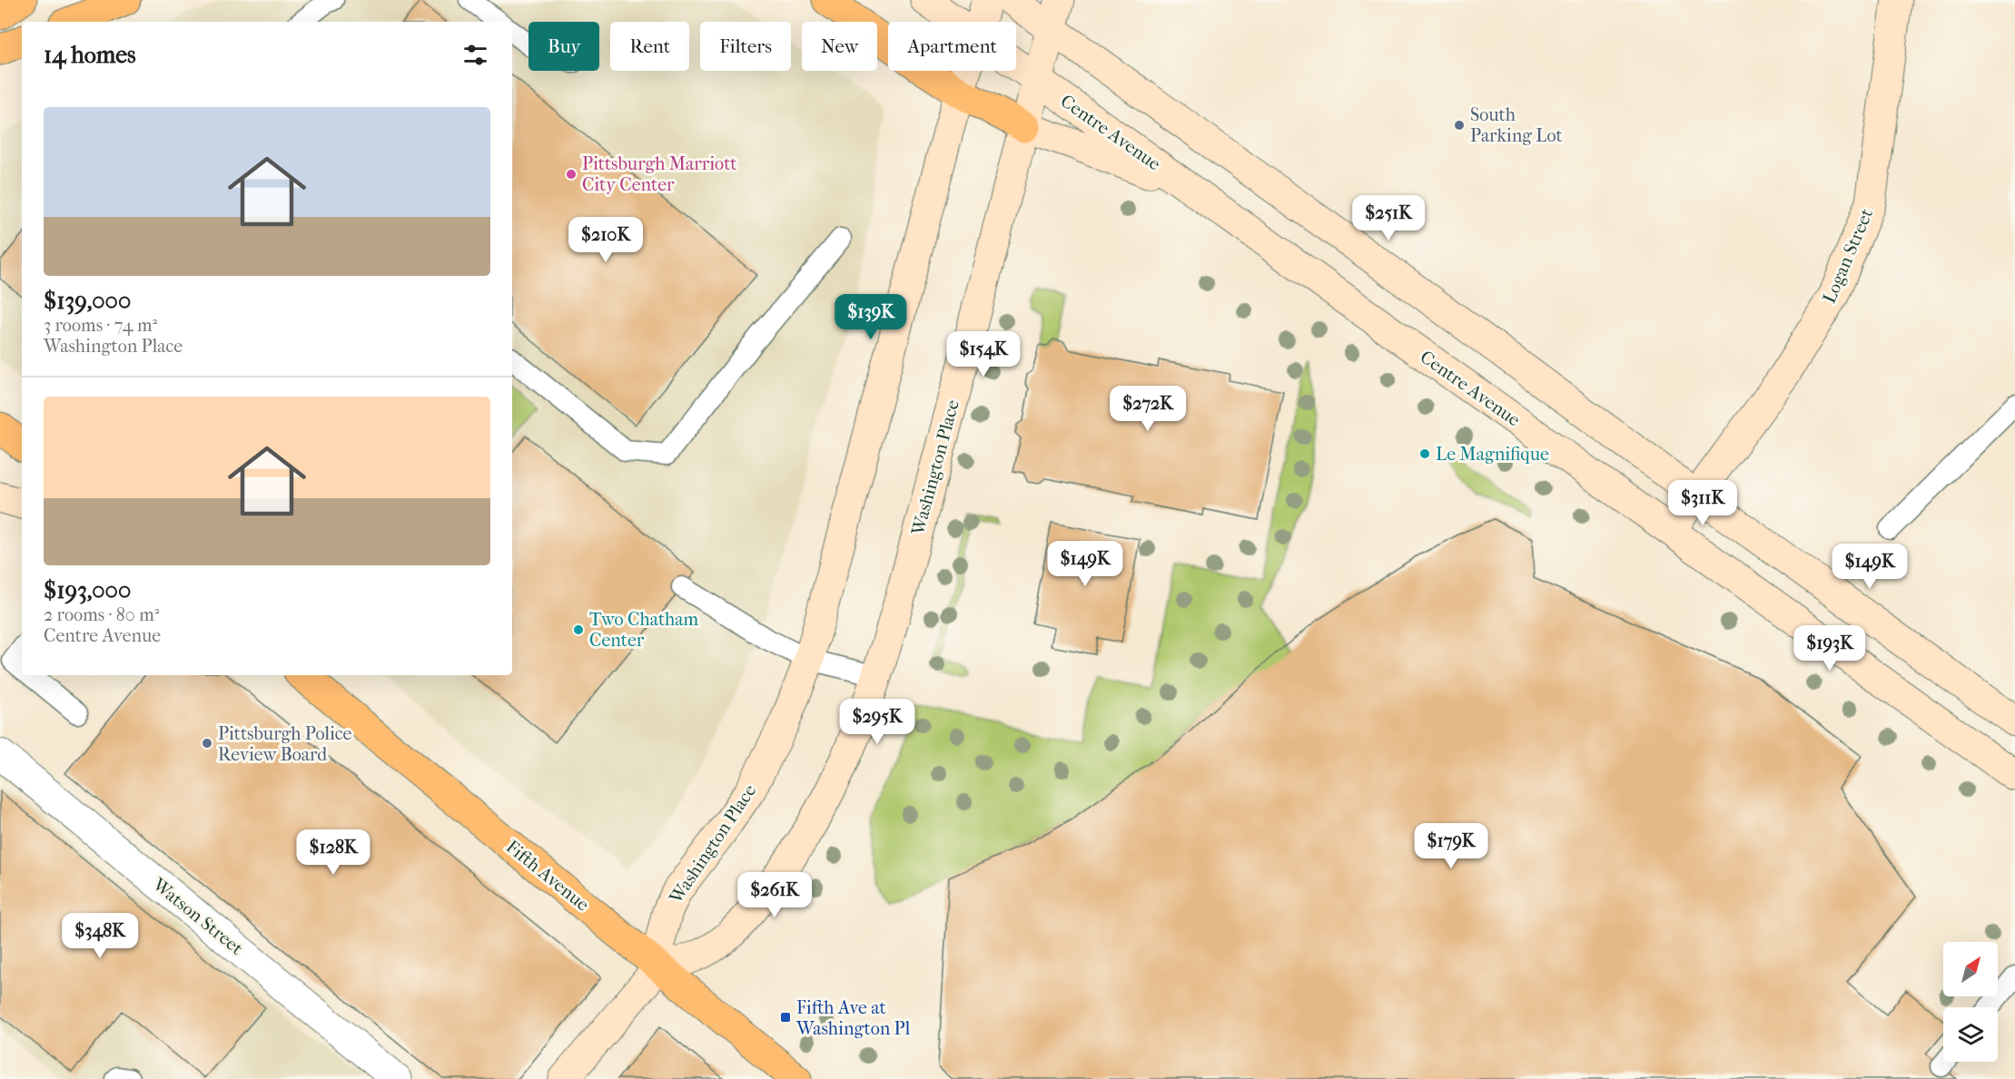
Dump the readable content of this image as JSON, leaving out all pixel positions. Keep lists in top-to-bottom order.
{
  "streets": {
    "main road": [
      "Centre Avenue",
      "Logan Street",
      "Washington Place",
      "Fifth Avenue"
    ],
    "street": ["Watson Street"]
  },
  "crossings": [
    ["Centre Avenue", "Logan Street"],
    ["Centre Avenue", "Washington Place"],
    ["Washington Place", "Fifth Avenue"]
  ],
  "places": {
    "other": [
      "South Parking Lot",
      "Pittsburgh Marriott City Center",
      "Le Magnifique",
      "Two Chatham Center",
      "Pittsburgh Police Review Board"
    ],
    "transit": ["Fifth Ave at Washington Pl"]
  },
  "north": "top right",
  "page": {
    "chip": [
      "Buy",
      "Rent",
      "Filters",
      "New",
      "Apartment"
    ],
    "heading": "14 homes",
    "list": [
      {
        "name": "$139,000",
        "note": "3 rooms · 74 m² · Washington Place"
      },
      {
        "name": "$193,000",
        "note": "2 rooms · 80 m² · Centre Avenue"
      }
    ],
    "price": [
      "$251K",
      "$210K",
      "$139K",
      "$154K",
      "$272K",
      "$311K",
      "$149K",
      "$149K",
      "$193K",
      "$295K",
      "$179K",
      "$128K",
      "$261K",
      "$348K"
    ]
  }
}
